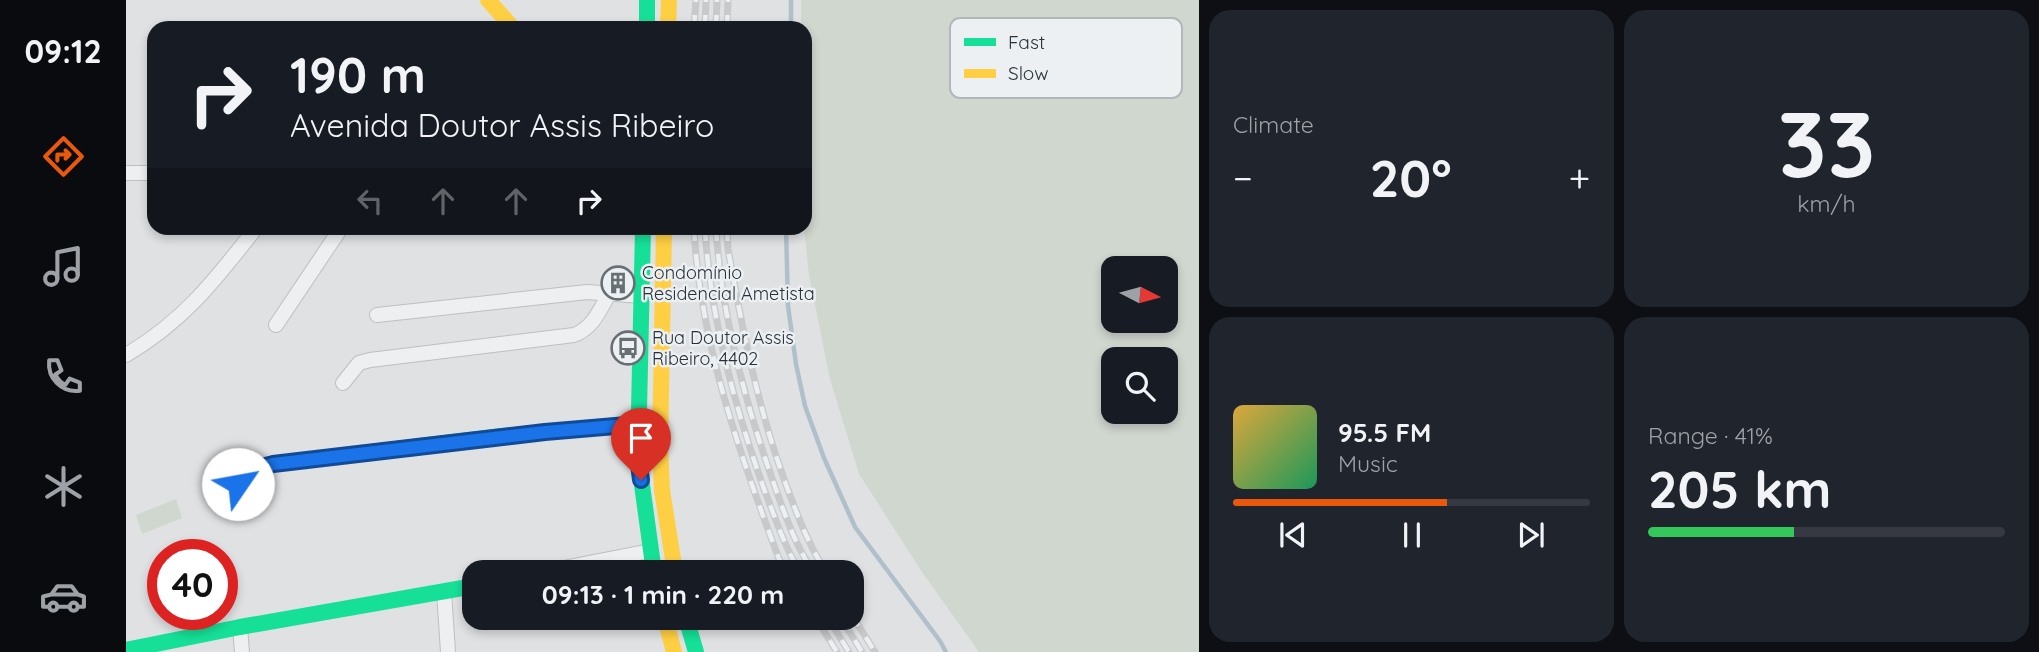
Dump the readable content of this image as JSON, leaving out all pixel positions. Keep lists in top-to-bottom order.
{
  "places": {
    "building": ["Condomínio Residencial Ametista"],
    "bus stop": ["Rua Doutor Assis Ribeiro, 4402"]
  },
  "legend": ["Fast", "Slow"],
  "north": "right",
  "page": {
    "tabs": "09:12",
    "tile": [
      "Climate",
      ["33", "km/h"],
      ["Range · 41%", "205 km"]
    ],
    "turn": ["190 m", "Avenida Doutor Assis Ribeiro"],
    "heat": ["−", "20°", "+"],
    "song": ["95.5 FM", "Music"],
    "limit": "40",
    "trip": "09:13 · 1 min · 220 m"
  }
}
